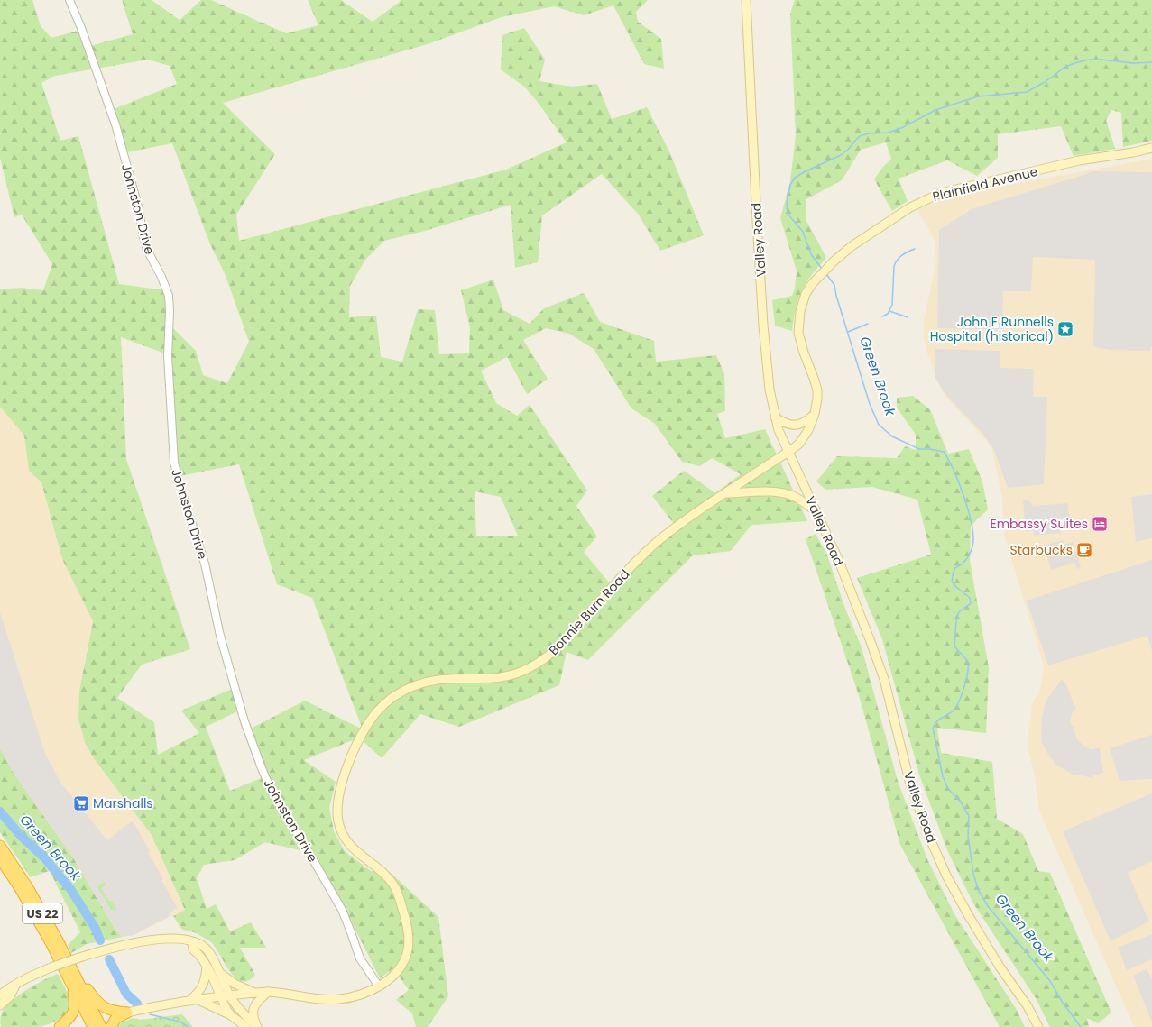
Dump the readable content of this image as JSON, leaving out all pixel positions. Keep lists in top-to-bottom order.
{
  "streets": {
    "highway": ["US 22"],
    "main road": ["Plainfield Avenue", "Valley Road", "Bonnie Burn Road"],
    "street": ["Johnston Drive"]
  },
  "crossings": [
    ["Plainfield Avenue", "Valley Road"],
    ["Plainfield Avenue", "Bonnie Burn Road"],
    ["Johnston Drive", "Bonnie Burn Road"],
    ["Valley Road", "Bonnie Burn Road"]
  ],
  "water": ["Green Brook"],
  "places": {
    "place": ["John E Runnells Hospital (historical)"],
    "hotel": ["Embassy Suites"],
    "cafe": ["Starbucks"],
    "supermarket": ["Marshalls"]
  }
}
